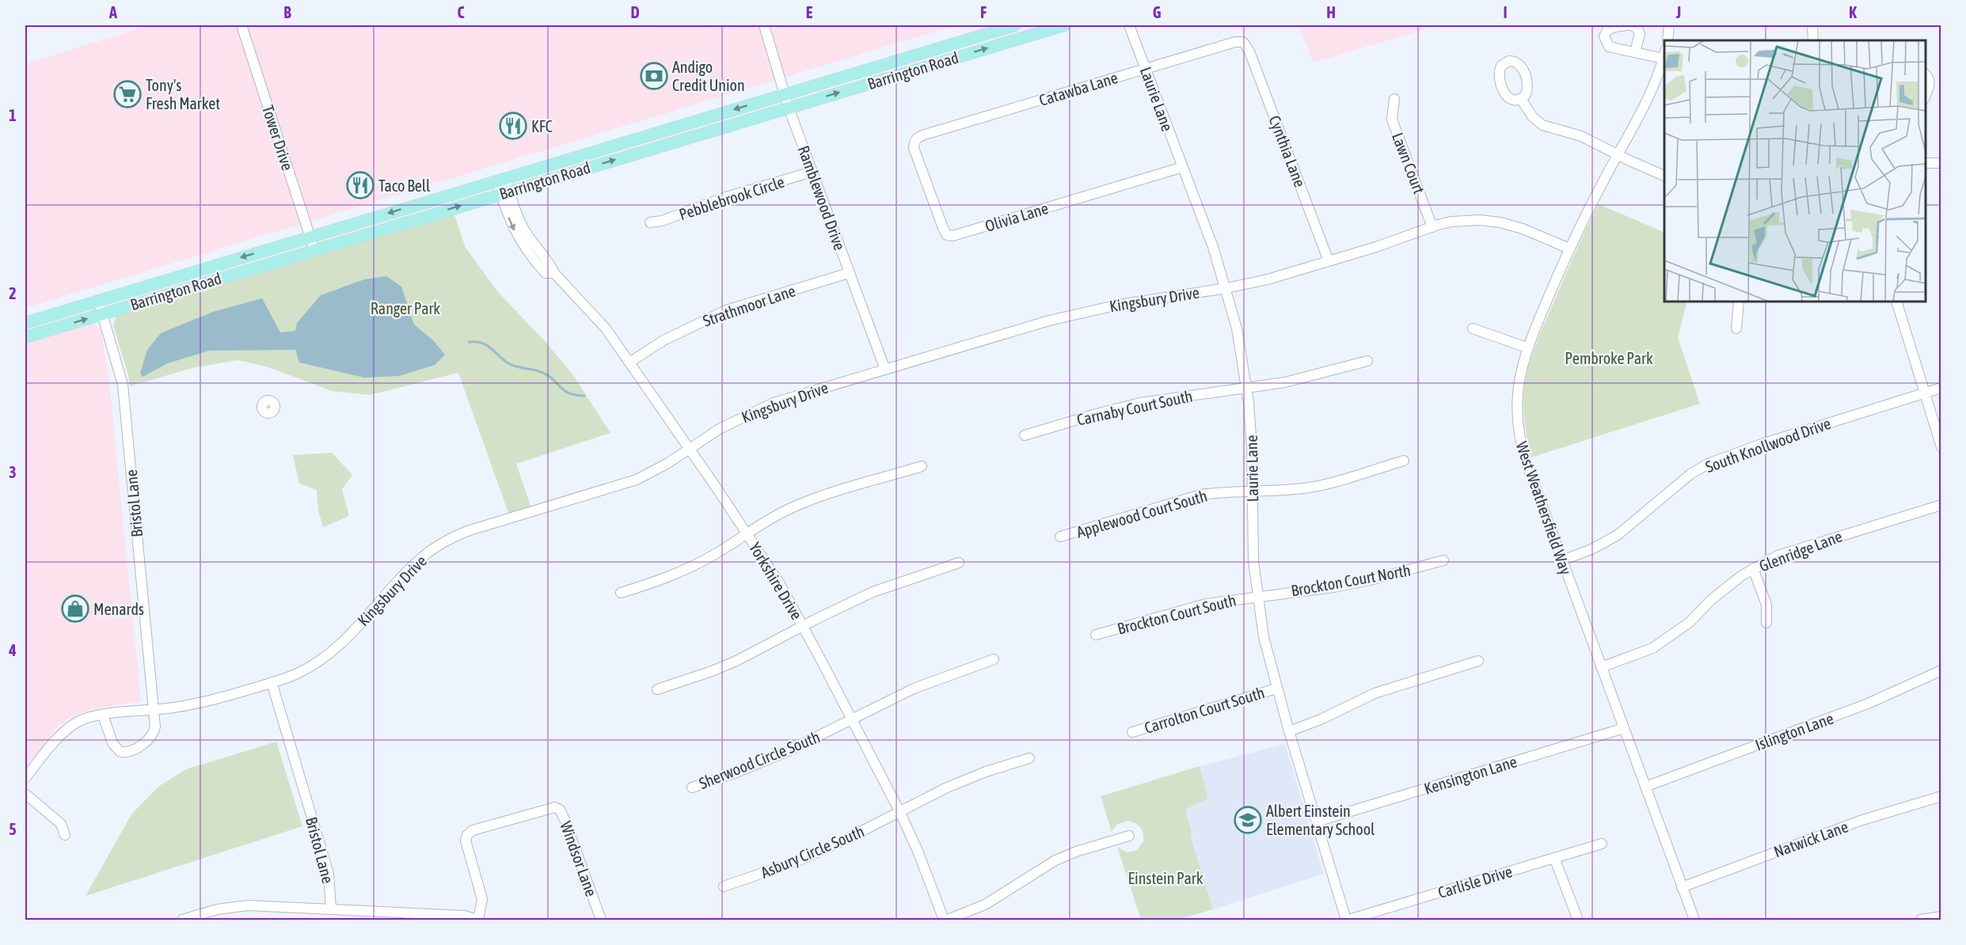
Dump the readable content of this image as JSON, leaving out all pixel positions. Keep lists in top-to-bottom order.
{
  "streets": {
    "main road": ["Barrington Road"],
    "street": [
      "Catawba Lane",
      "Laurie Lane",
      "Tower Drive",
      "Cynthia Lane",
      "Lawn Court",
      "Pebblebrook Circle",
      "Ramblewood Drive",
      "Olivia Lane",
      "Kingsbury Drive",
      "Strathmoor Lane",
      "Carnaby Court South",
      "South Knollwood Drive",
      "Bristol Lane",
      "West Weathersfield Way",
      "Applewood Court South",
      "Glenridge Lane",
      "Brockton Court North",
      "Yorkshire Drive",
      "Brockton Court South",
      "Carrolton Court South",
      "Islington Lane",
      "Sherwood Circle South",
      "Kensington Lane",
      "Natwick Lane",
      "Asbury Circle South",
      "Windsor Lane",
      "Carlisle Drive"
    ]
  },
  "crossings": [
    ["Barrington Road", "Tower Drive"],
    ["Barrington Road", "Ramblewood Drive"],
    ["Barrington Road", "Bristol Lane"],
    ["Barrington Road", "Yorkshire Drive"],
    ["Catawba Lane", "Laurie Lane"],
    ["Catawba Lane", "Cynthia Lane"],
    ["Catawba Lane", "Olivia Lane"],
    ["Laurie Lane", "Olivia Lane"],
    ["Laurie Lane", "Kingsbury Drive"],
    ["Laurie Lane", "Carnaby Court South"],
    ["Laurie Lane", "Applewood Court South"],
    ["Laurie Lane", "Brockton Court North"],
    ["Laurie Lane", "Brockton Court South"],
    ["Laurie Lane", "Carrolton Court South"],
    ["Laurie Lane", "Kensington Lane"],
    ["Laurie Lane", "Carlisle Drive"],
    ["Cynthia Lane", "Kingsbury Drive"],
    ["Lawn Court", "Kingsbury Drive"],
    ["Pebblebrook Circle", "Ramblewood Drive"],
    ["Ramblewood Drive", "Kingsbury Drive"],
    ["Ramblewood Drive", "Strathmoor Lane"],
    ["Kingsbury Drive", "Bristol Lane"],
    ["Kingsbury Drive", "West Weathersfield Way"],
    ["Kingsbury Drive", "Yorkshire Drive"],
    ["Strathmoor Lane", "Yorkshire Drive"],
    ["South Knollwood Drive", "West Weathersfield Way"],
    ["West Weathersfield Way", "Glenridge Lane"],
    ["West Weathersfield Way", "Islington Lane"],
    ["West Weathersfield Way", "Kensington Lane"],
    ["West Weathersfield Way", "Natwick Lane"],
    ["Brockton Court North", "Brockton Court South"],
    ["Yorkshire Drive", "Sherwood Circle South"],
    ["Yorkshire Drive", "Asbury Circle South"]
  ],
  "parks": ["Ranger Park", "Pembroke Park", "Einstein Park"],
  "places": {
    "bank": ["Andigo Credit Union"],
    "supermarket": ["Tony's Fresh Market"],
    "restaurant": ["KFC", "Taco Bell"],
    "shop": ["Menards"],
    "school or university": ["Albert Einstein Elementary School"]
  },
  "grid": {
    "columns": [
      "A",
      "B",
      "C",
      "D",
      "E",
      "F",
      "G",
      "H",
      "I",
      "J",
      "K"
    ],
    "rows": [
      "1",
      "2",
      "3",
      "4",
      "5"
    ]
  }
}
